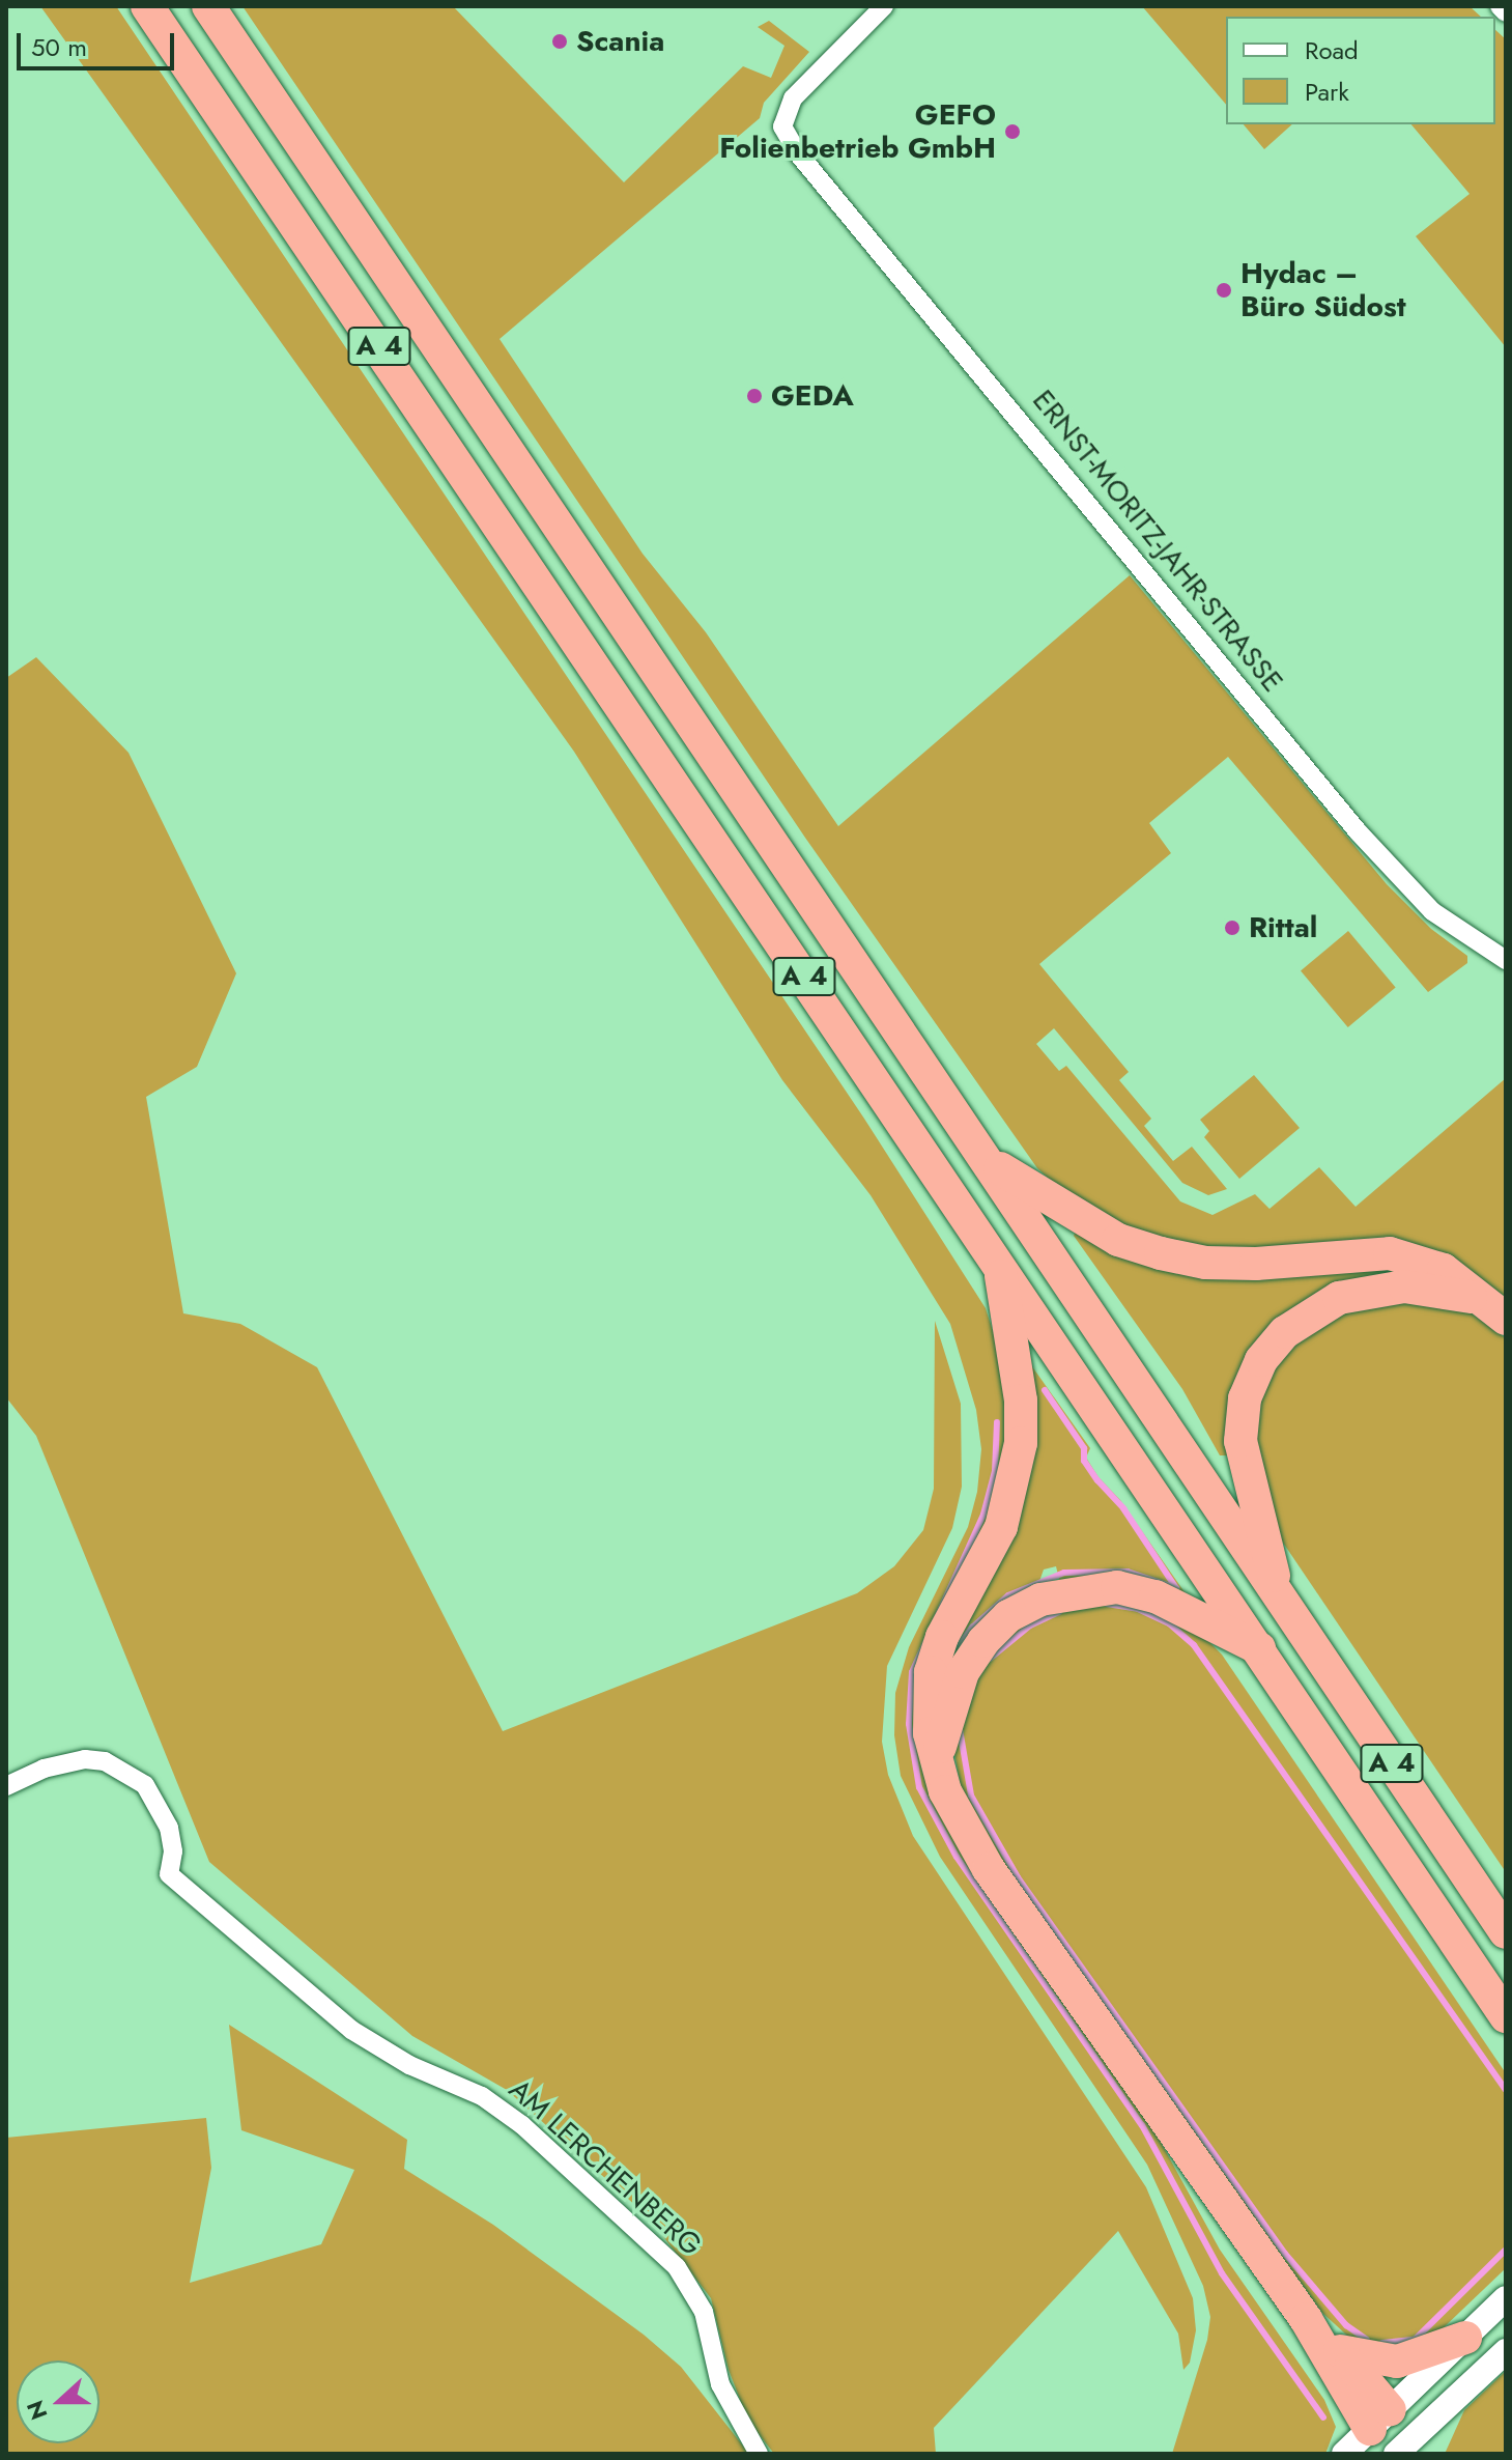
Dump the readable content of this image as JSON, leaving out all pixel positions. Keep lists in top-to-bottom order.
{
  "streets": {
    "highway": ["A 4"],
    "street": ["ERNST-MORITZ-JAHR-STRASSE", "AM LERCHENBERG"]
  },
  "places": [
    "Scania",
    "GEFO Folienbetrieb GmbH",
    "Hydac – Büro Südost",
    "GEDA",
    "Rittal"
  ],
  "legend": ["Road", "Park"],
  "scale_bar": "50 m",
  "north": "left"
}
